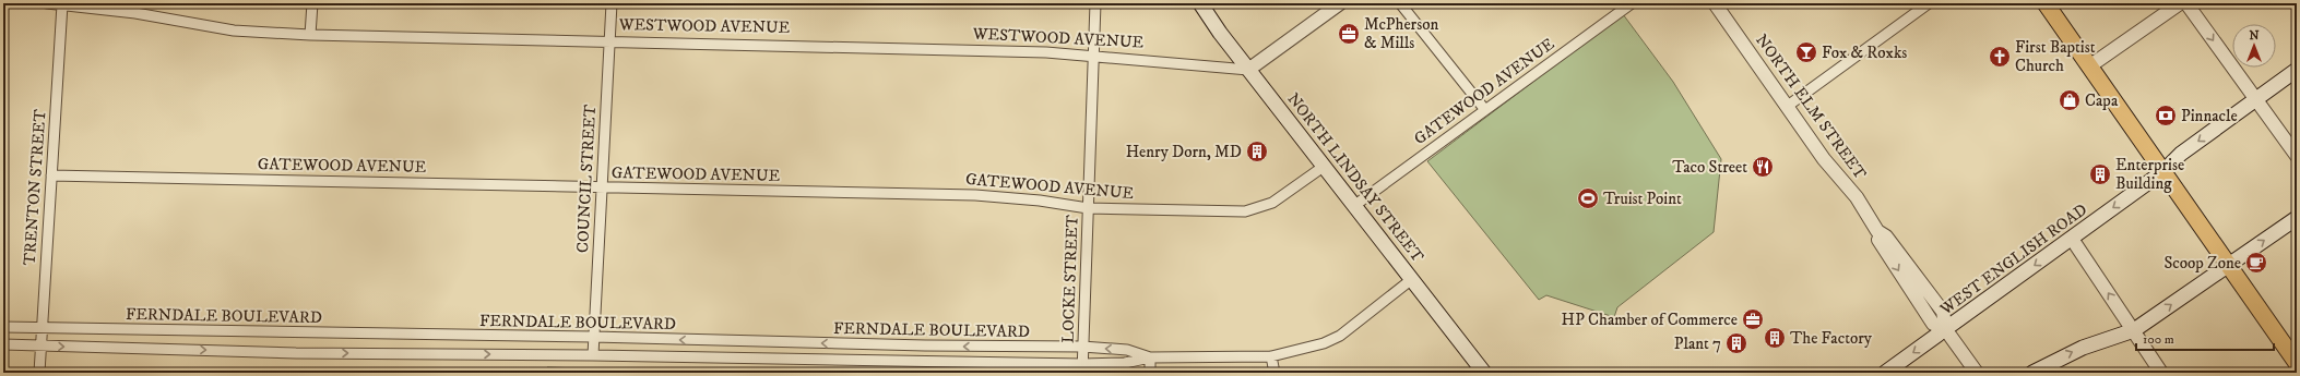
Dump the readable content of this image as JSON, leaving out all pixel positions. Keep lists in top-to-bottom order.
{
  "streets": {
    "main road": ["NORTH LINDSAY STREET", "WEST ENGLISH ROAD"],
    "street": [
      "WESTWOOD AVENUE",
      "GATEWOOD AVENUE",
      "NORTH ELM STREET",
      "COUNCIL STREET",
      "TRENTON STREET",
      "LOCKE STREET",
      "FERNDALE BOULEVARD"
    ]
  },
  "crossings": [
    ["WESTWOOD AVENUE", "NORTH LINDSAY STREET"],
    ["WESTWOOD AVENUE", "COUNCIL STREET"],
    ["WESTWOOD AVENUE", "TRENTON STREET"],
    ["WESTWOOD AVENUE", "LOCKE STREET"],
    ["GATEWOOD AVENUE", "NORTH LINDSAY STREET"],
    ["GATEWOOD AVENUE", "COUNCIL STREET"],
    ["GATEWOOD AVENUE", "TRENTON STREET"],
    ["GATEWOOD AVENUE", "LOCKE STREET"],
    ["NORTH ELM STREET", "WEST ENGLISH ROAD"],
    ["NORTH LINDSAY STREET", "FERNDALE BOULEVARD"],
    ["COUNCIL STREET", "FERNDALE BOULEVARD"],
    ["TRENTON STREET", "FERNDALE BOULEVARD"],
    ["LOCKE STREET", "FERNDALE BOULEVARD"]
  ],
  "places": {
    "office": ["McPherson & Mills", "HP Chamber of Commerce"],
    "bar": ["Fox & Roxks"],
    "church": ["First Baptist Church"],
    "shop": ["Capa"],
    "bank": ["Pinnacle"],
    "building": [
      "Henry Dorn, MD",
      "Enterprise Building",
      "The Factory",
      "Plant 7"
    ],
    "restaurant": ["Taco Street"],
    "sports": ["Truist Point"],
    "cafe": ["Scoop Zone"]
  },
  "scale_bar": "100 m",
  "north": "top"
}
